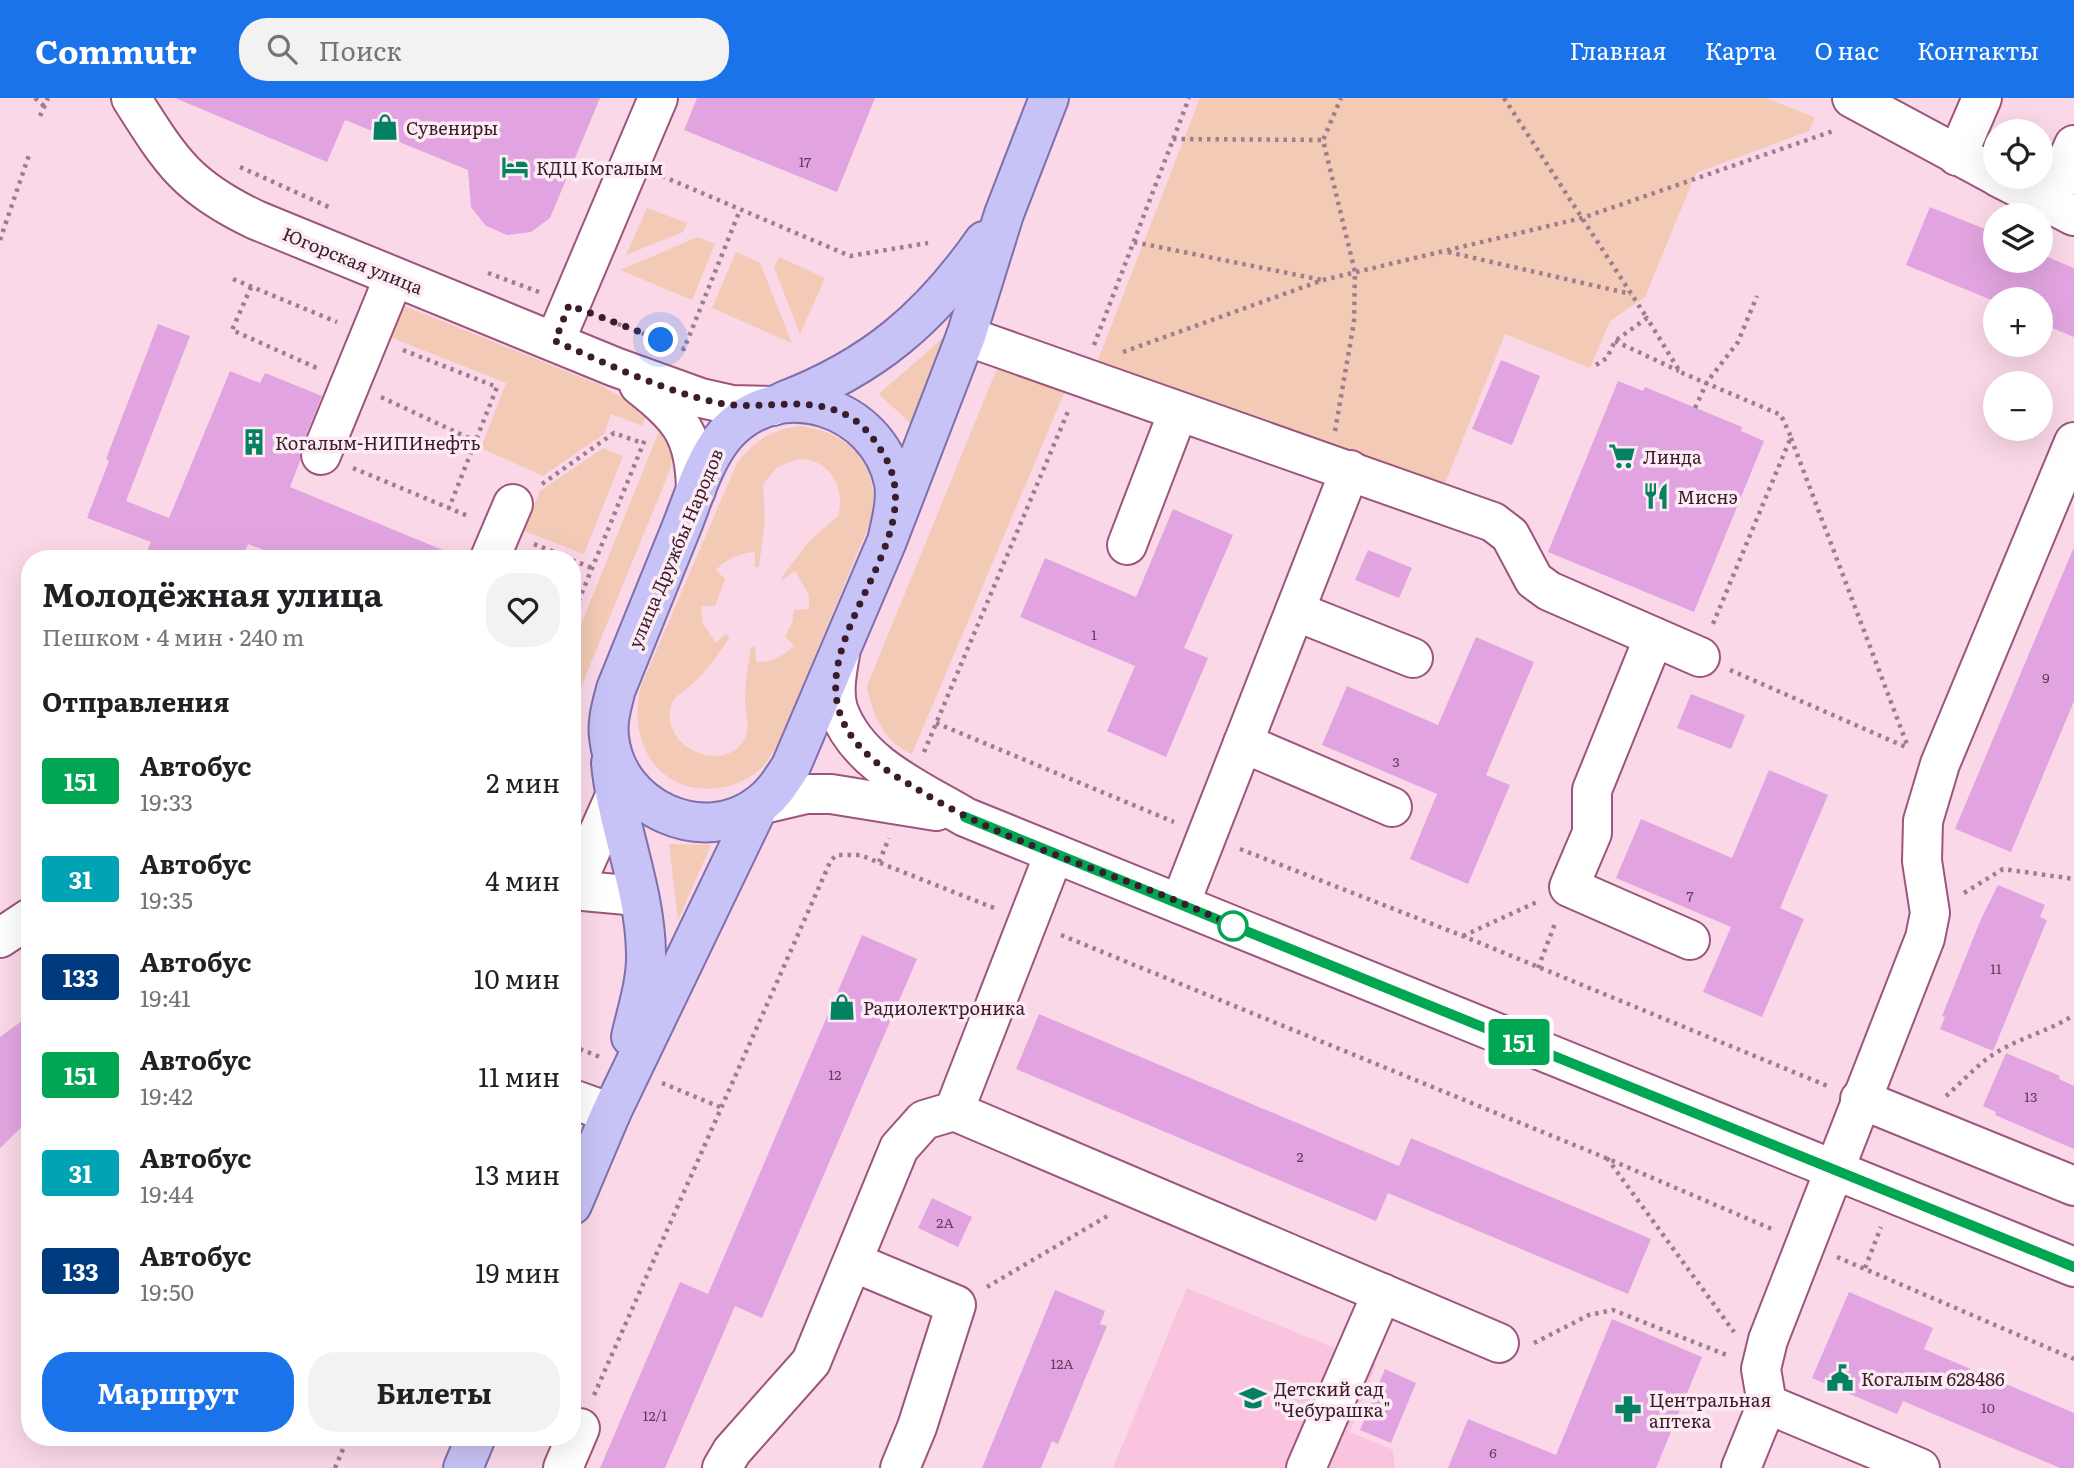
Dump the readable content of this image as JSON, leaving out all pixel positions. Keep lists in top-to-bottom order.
{
  "streets": {
    "main road": ["улица Дружбы Народов"],
    "street": ["Югорская улица"]
  },
  "places": {
    "shop": ["Сувениры", "Радиолектроника"],
    "hotel": ["КДЦ Когалым"],
    "building": ["Когалым-НИПИнефть"],
    "supermarket": ["Линда"],
    "restaurant": ["Миснэ"],
    "public building": ["Когалым 628486"],
    "school or university": ["Детский сад \"Чебурашка\""],
    "pharmacy": ["Центральная аптека"]
  },
  "lines": ["bus line 151"],
  "house_numbers": [
    "17",
    "1",
    "9",
    "3",
    "7",
    "11",
    "12",
    "13",
    "2",
    "2А",
    "12А",
    "10",
    "12/1",
    "6"
  ],
  "page": {
    "header": "Commutr",
    "search": "Поиск",
    "nav": [
      "Главная",
      "Карта",
      "О нас",
      "Контакты"
    ],
    "on_map": "151",
    "map_buttons": ["+", "−"],
    "heading": [
      ["Молодёжная улица", "Пешком · 4 мин · 240 m"],
      "Отправления"
    ],
    "list": [
      {
        "mark": "151",
        "name": "Автобус",
        "note": "19:33",
        "value": "2 мин"
      },
      {
        "mark": "31",
        "name": "Автобус",
        "note": "19:35",
        "value": "4 мин"
      },
      {
        "mark": "133",
        "name": "Автобус",
        "note": "19:41",
        "value": "10 мин"
      },
      {
        "mark": "151",
        "name": "Автобус",
        "note": "19:42",
        "value": "11 мин"
      },
      {
        "mark": "31",
        "name": "Автобус",
        "note": "19:44",
        "value": "13 мин"
      },
      {
        "mark": "133",
        "name": "Автобус",
        "note": "19:50",
        "value": "19 мин"
      }
    ],
    "buttons": ["Маршрут", "Билеты"]
  }
}
